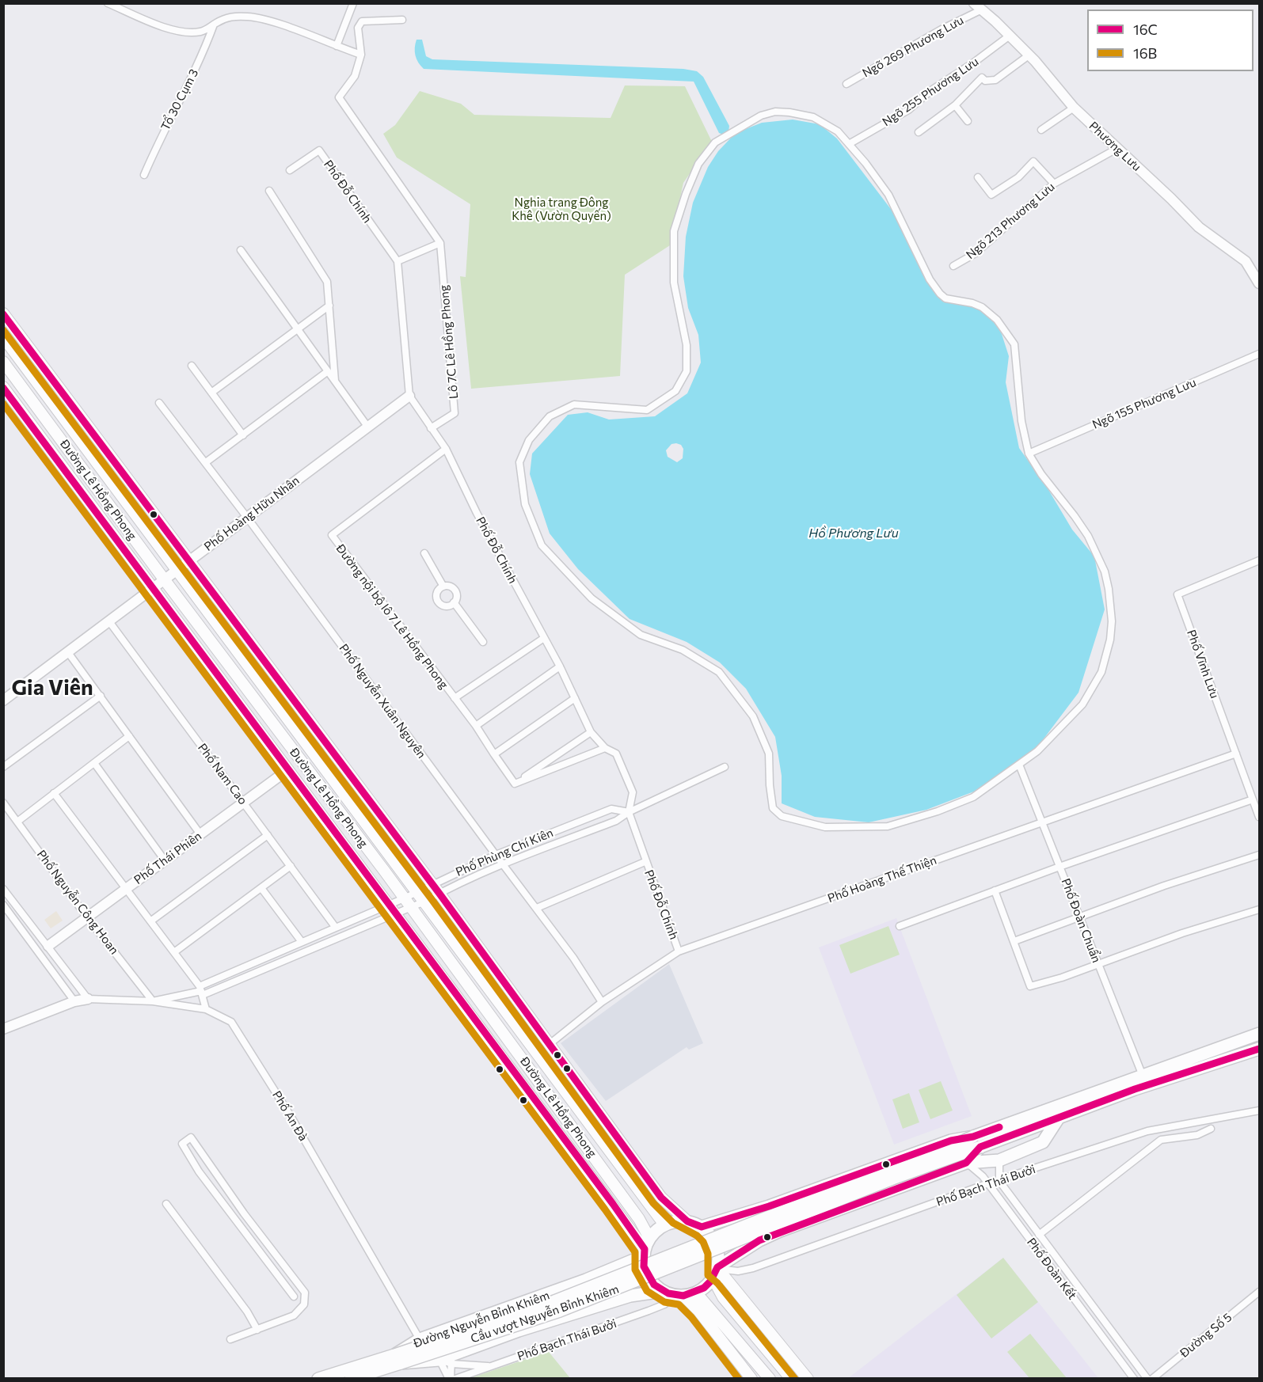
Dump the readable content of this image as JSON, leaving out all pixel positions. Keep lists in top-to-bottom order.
{
  "streets": {
    "highway": ["Cầu vượt Nguyễn Bỉnh Khiêm", "Đường Nguyễn Bỉnh Khiêm"],
    "main road": ["Đường Lê Hồng Phong"],
    "street": [
      "Ngõ 269 Phương Lưu",
      "Ngõ 255 Phương Lưu",
      "Tổ 30 Cụm 3",
      "Phương Lưu",
      "Phố Đỗ Chính",
      "Ngõ 213 Phương Lưu",
      "Lô 7C Lê Hồng Phong",
      "Ngõ 155 Phương Lưu",
      "Phố Hoàng Hữu Nhân",
      "Đường nội bộ lô 7 Lê Hồng Phong",
      "Phố Vĩnh Lưu",
      "Phố Nguyễn Xuân Nguyên",
      "Phố Nam Cao",
      "Phố Phùng Chí Kiên",
      "Phố Thái Phiên",
      "Phố Hoàng Thế Thiện",
      "Phố Nguyễn Công Hoan",
      "Phố Đoàn Chuẩn",
      "Phố An Đà",
      "Phố Bạch Thái Bưởi",
      "Phố Đoàn Kết",
      "Đường Số 5"
    ]
  },
  "crossings": [
    ["Ngõ 269 Phương Lưu", "Phương Lưu"],
    ["Ngõ 255 Phương Lưu", "Phương Lưu"],
    ["Phương Lưu", "Ngõ 213 Phương Lưu"],
    ["Phố Đỗ Chính", "Lô 7C Lê Hồng Phong"],
    ["Phố Đỗ Chính", "Phố Hoàng Hữu Nhân"],
    ["Phố Đỗ Chính", "Đường nội bộ lô 7 Lê Hồng Phong"],
    ["Phố Đỗ Chính", "Phố Phùng Chí Kiên"],
    ["Phố Đỗ Chính", "Phố Hoàng Thế Thiện"],
    ["Đường Lê Hồng Phong", "Phố Hoàng Hữu Nhân"],
    ["Đường Lê Hồng Phong", "Phố Phùng Chí Kiên"],
    ["Đường Lê Hồng Phong", "Phố Thái Phiên"],
    ["Đường Lê Hồng Phong", "Phố Bạch Thái Bưởi"],
    ["Đường Lê Hồng Phong", "Đường Nguyễn Bỉnh Khiêm"],
    ["Phố Hoàng Hữu Nhân", "Phố Nguyễn Xuân Nguyên"],
    ["Phố Hoàng Hữu Nhân", "Phố Nam Cao"],
    ["Phố Vĩnh Lưu", "Phố Hoàng Thế Thiện"],
    ["Phố Nguyễn Xuân Nguyên", "Phố Phùng Chí Kiên"],
    ["Phố Nguyễn Xuân Nguyên", "Phố Hoàng Thế Thiện"],
    ["Phố Nam Cao", "Phố Phùng Chí Kiên"],
    ["Phố Nam Cao", "Phố Thái Phiên"],
    ["Phố Thái Phiên", "Phố Nguyễn Công Hoan"],
    ["Phố Hoàng Thế Thiện", "Phố Đoàn Chuẩn"],
    ["Phố Nguyễn Công Hoan", "Phố An Đà"],
    ["Phố An Đà", "Đường Nguyễn Bỉnh Khiêm"],
    ["Phố Bạch Thái Bưởi", "Phố Đoàn Kết"],
    ["Phố Bạch Thái Bưởi", "Đường Nguyễn Bỉnh Khiêm"],
    ["Cầu vượt Nguyễn Bỉnh Khiêm", "Đường Nguyễn Bỉnh Khiêm"]
  ],
  "districts": ["Gia Viên"],
  "water": ["Hồ Phương Lưu"],
  "parks": ["Nghia trang Đông Khê (Vườn Quyến)"],
  "lines": ["transit line 16C", "transit line 16B"],
  "legend": ["16C", "16B"]
}
